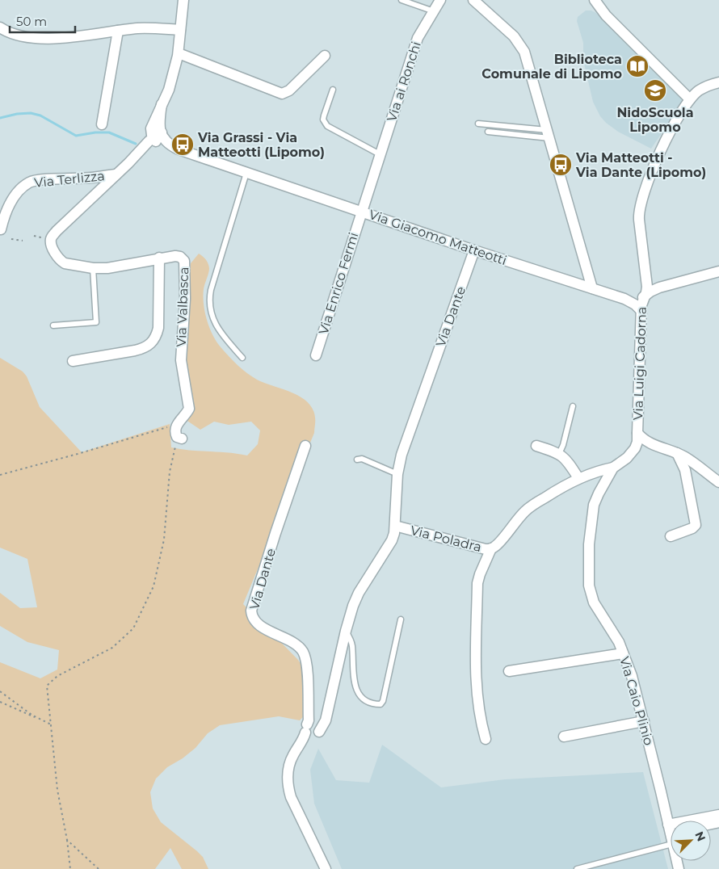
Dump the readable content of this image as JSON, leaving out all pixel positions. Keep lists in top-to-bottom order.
{
  "streets": {
    "street": [
      "Via ai Ronchi",
      "Via Terlizza",
      "Via Giacomo Matteotti",
      "Via Enrico Fermi",
      "Via Valbasca",
      "Via Dante",
      "Via Luigi Cadorna",
      "Via Poladra",
      "Via Caio Plinio"
    ]
  },
  "crossings": [
    ["Via ai Ronchi", "Via Giacomo Matteotti"],
    ["Via ai Ronchi", "Via Enrico Fermi"],
    ["Via Terlizza", "Via Valbasca"],
    ["Via Giacomo Matteotti", "Via Enrico Fermi"],
    ["Via Giacomo Matteotti", "Via Valbasca"],
    ["Via Giacomo Matteotti", "Via Dante"],
    ["Via Giacomo Matteotti", "Via Luigi Cadorna"],
    ["Via Dante", "Via Poladra"],
    ["Via Luigi Cadorna", "Via Caio Plinio"],
    ["Via Poladra", "Via Caio Plinio"]
  ],
  "places": {
    "library": ["Biblioteca Comunale di Lipomo"],
    "school or university": ["NidoScuola Lipomo"],
    "bus stop": ["Via Grassi - Via Matteotti (Lipomo)", "Via Matteotti - Via Dante (Lipomo)"]
  },
  "scale_bar": "50 m",
  "north": "top right"
}
